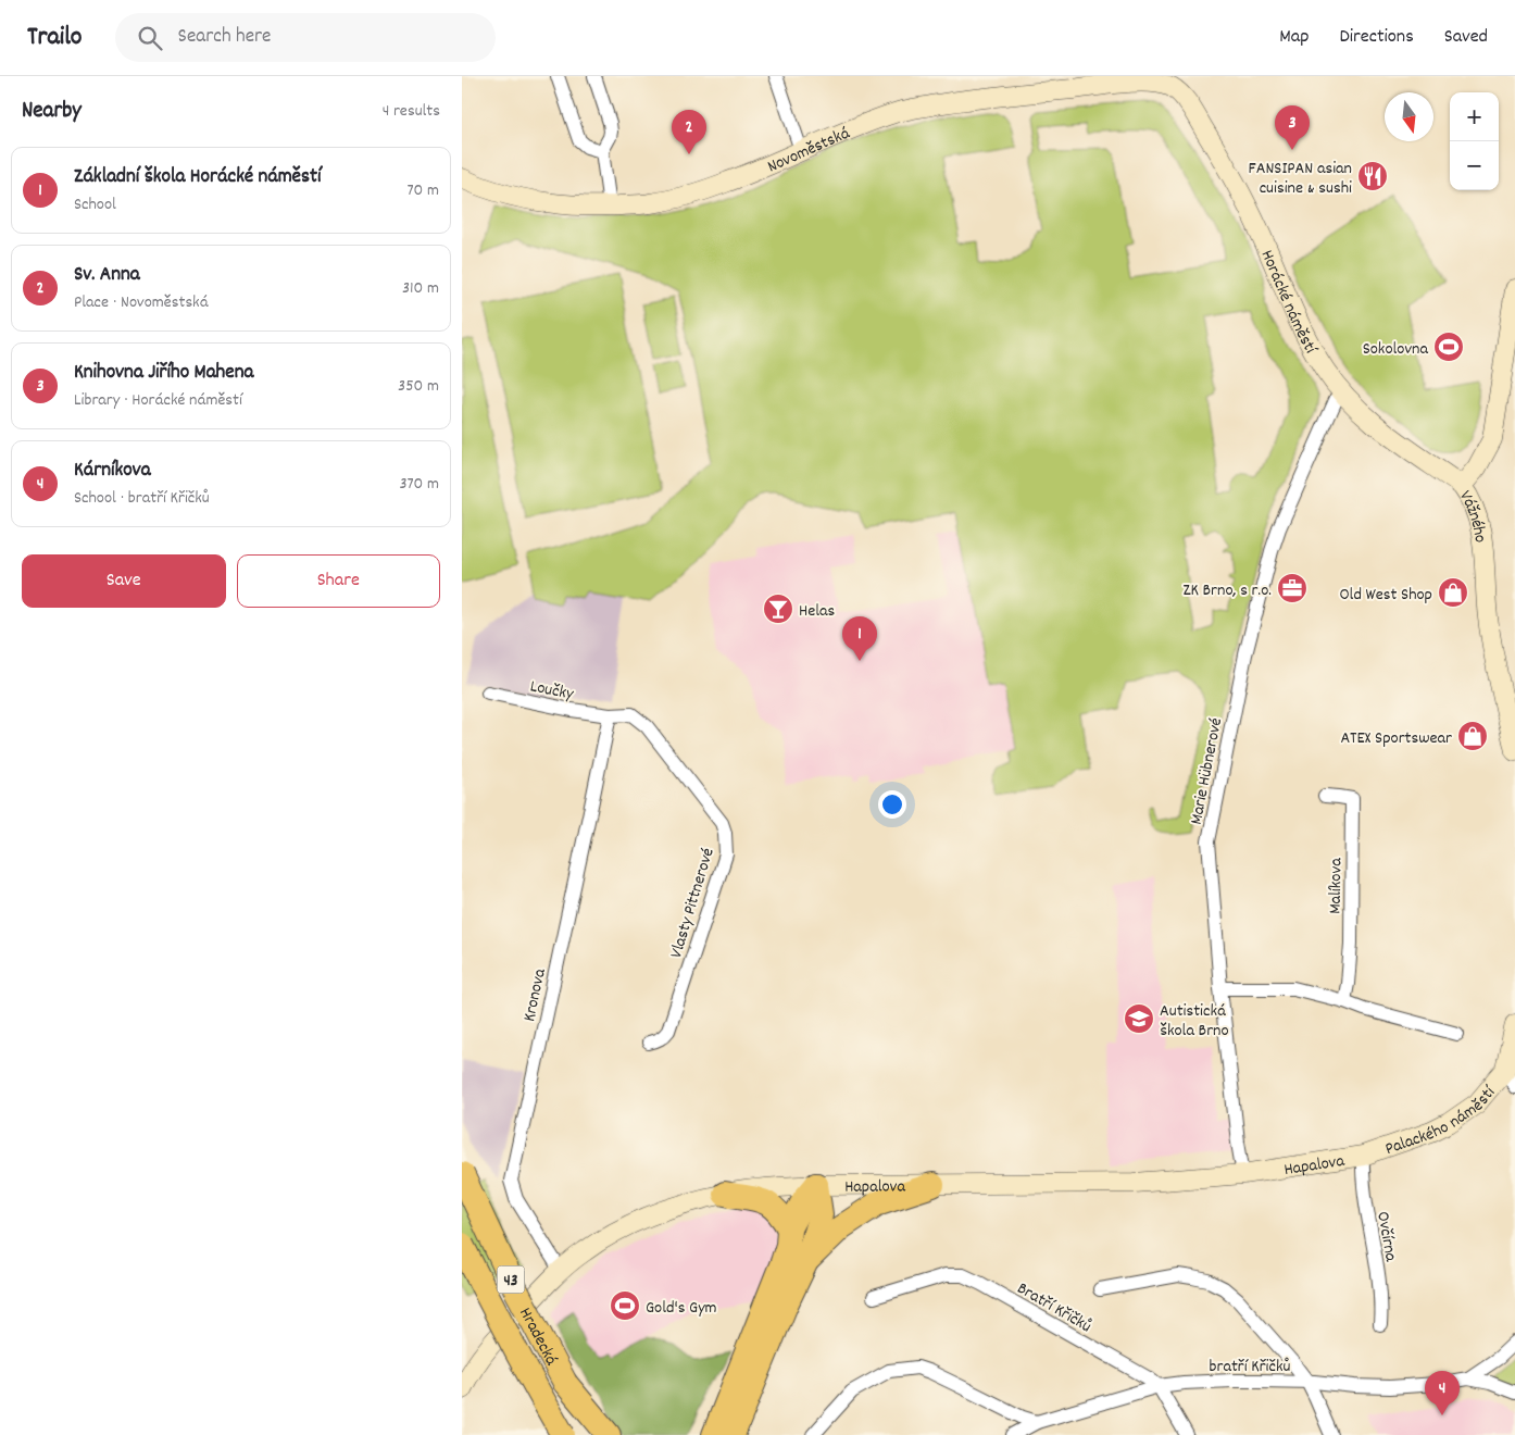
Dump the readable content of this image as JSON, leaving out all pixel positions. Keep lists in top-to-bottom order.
{
  "streets": {
    "highway": ["43", "Hradecká"],
    "street": [
      "Novoměstská",
      "Horácké náměstí",
      "Vážného",
      "Loučky",
      "Marie Hübnerové",
      "Malíkova",
      "Vlasty Pittnerové",
      "Kronova",
      "Palackého náměstí",
      "Hapalova",
      "Ovčírna",
      "Bratří Křičků",
      "bratří Křičků"
    ]
  },
  "crossings": [
    ["Novoměstská", "Horácké náměstí"],
    ["Horácké náměstí", "Vážného"],
    ["Horácké náměstí", "Marie Hübnerové"],
    ["Loučky", "Vlasty Pittnerové"],
    ["Loučky", "Kronova"],
    ["Marie Hübnerové", "Hapalova"],
    ["Vlasty Pittnerové", "Kronova"],
    ["Kronova", "Hapalova"],
    ["Palackého náměstí", "Hapalova"],
    ["Palackého náměstí", "Ovčírna"],
    ["Hapalova", "Ovčírna"],
    ["Bratří Křičků", "bratří Křičků"]
  ],
  "places": {
    "restaurant": ["FANSIPAN asian cuisine & sushi"],
    "sports": ["Sokolovna", "Gold's Gym"],
    "office": ["ZK Brno, s r.o."],
    "shop": ["Old West Shop", "ATEX Sportswear"],
    "bar": ["Helas"],
    "school or university": ["Autistická škola Brno"]
  },
  "north": "bottom",
  "page": {
    "header": "Trailo",
    "search": "Search here",
    "nav": ["Map", "Directions", "Saved"],
    "heading": ["Nearby", "4 results"],
    "map_buttons": ["+", "−"],
    "pins": [
      "3",
      "2",
      "1",
      "4"
    ],
    "list": [
      {
        "mark": "1",
        "name": "Základní škola Horácké náměstí",
        "note": "School",
        "value": "70 m"
      },
      {
        "mark": "2",
        "name": "Sv. Anna",
        "note": "Place · Novoměstská",
        "value": "310 m"
      },
      {
        "mark": "3",
        "name": "Knihovna Jiřího Mahena",
        "note": "Library · Horácké náměstí",
        "value": "350 m"
      },
      {
        "mark": "4",
        "name": "Kárníkova",
        "note": "School · bratří Křičků",
        "value": "370 m"
      }
    ],
    "buttons": ["Save", "Share"]
  }
}
